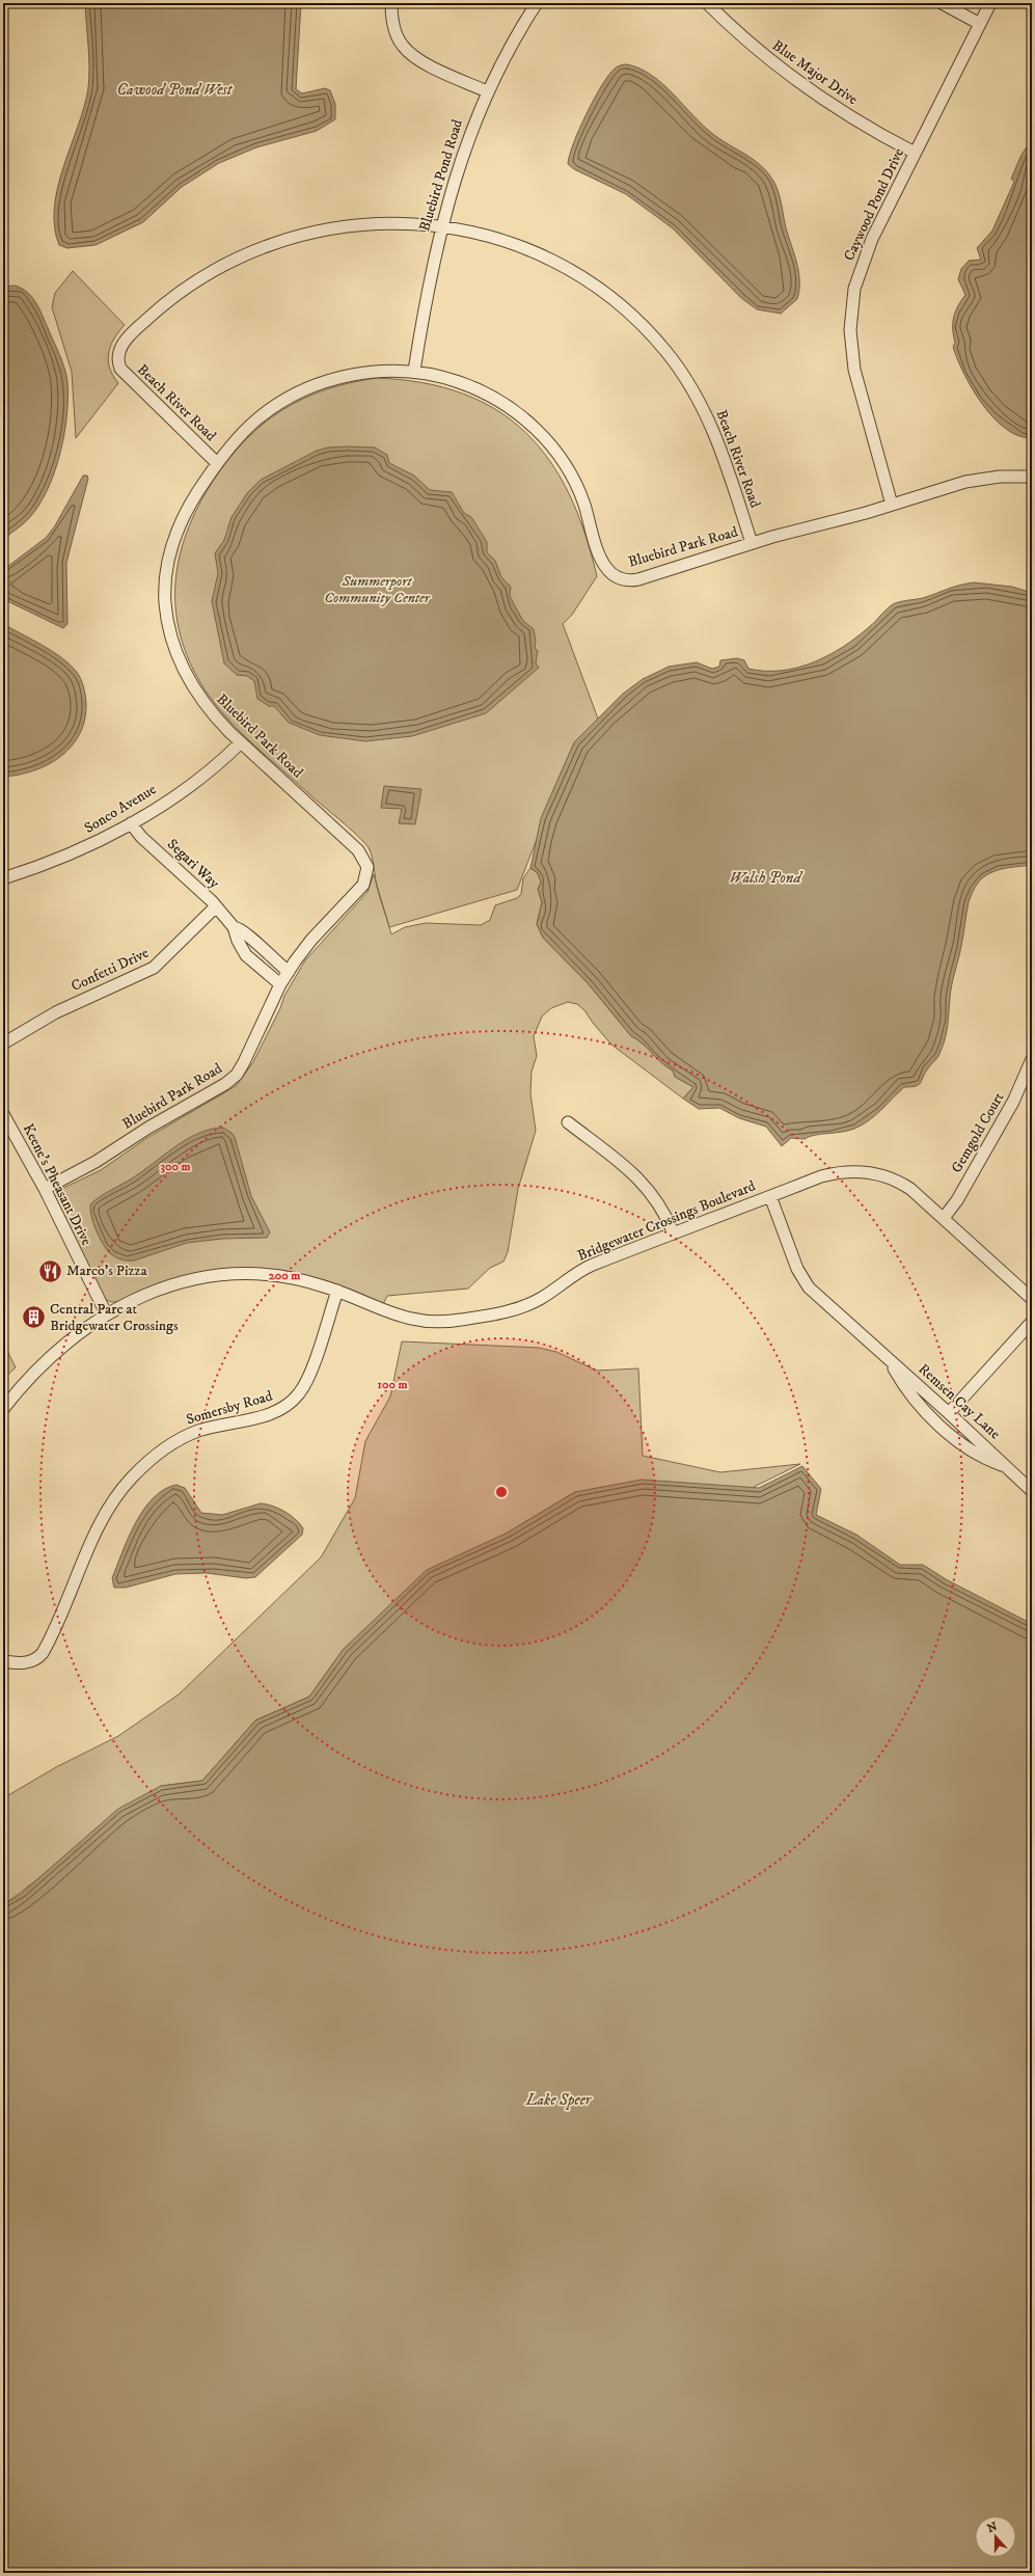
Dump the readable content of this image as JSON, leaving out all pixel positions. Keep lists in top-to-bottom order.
{
  "streets": {
    "street": [
      "Blue Major Drive",
      "Bluebird Pond Road",
      "Caywood Pond Drive",
      "Beach River Road",
      "Bluebird Park Road",
      "Sonco Avenue",
      "Segari Way",
      "Confetti Drive",
      "Gemgold Court",
      "Keene's Pheasant Drive",
      "Bridgewater Crossings Boulevard",
      "Remsen Cay Lane",
      "Somersby Road"
    ]
  },
  "crossings": [
    ["Blue Major Drive", "Caywood Pond Drive"],
    ["Bluebird Pond Road", "Beach River Road"],
    ["Bluebird Pond Road", "Bluebird Park Road"],
    ["Caywood Pond Drive", "Bluebird Park Road"],
    ["Beach River Road", "Bluebird Park Road"],
    ["Bluebird Park Road", "Sonco Avenue"],
    ["Bluebird Park Road", "Segari Way"],
    ["Bluebird Park Road", "Keene's Pheasant Drive"],
    ["Sonco Avenue", "Segari Way"],
    ["Segari Way", "Confetti Drive"],
    ["Gemgold Court", "Bridgewater Crossings Boulevard"],
    ["Keene's Pheasant Drive", "Bridgewater Crossings Boulevard"],
    ["Bridgewater Crossings Boulevard", "Remsen Cay Lane"],
    ["Bridgewater Crossings Boulevard", "Somersby Road"]
  ],
  "water": ["Cawood Pond West", "Walsh Pond", "Lake Speer"],
  "parks": ["Summerport Community Center"],
  "places": {
    "restaurant": ["Marco's Pizza"],
    "building": ["Central Parc at Bridgewater Crossings"]
  },
  "north": "top",
  "rings": ["300 m", "200 m", "100 m"]
}
